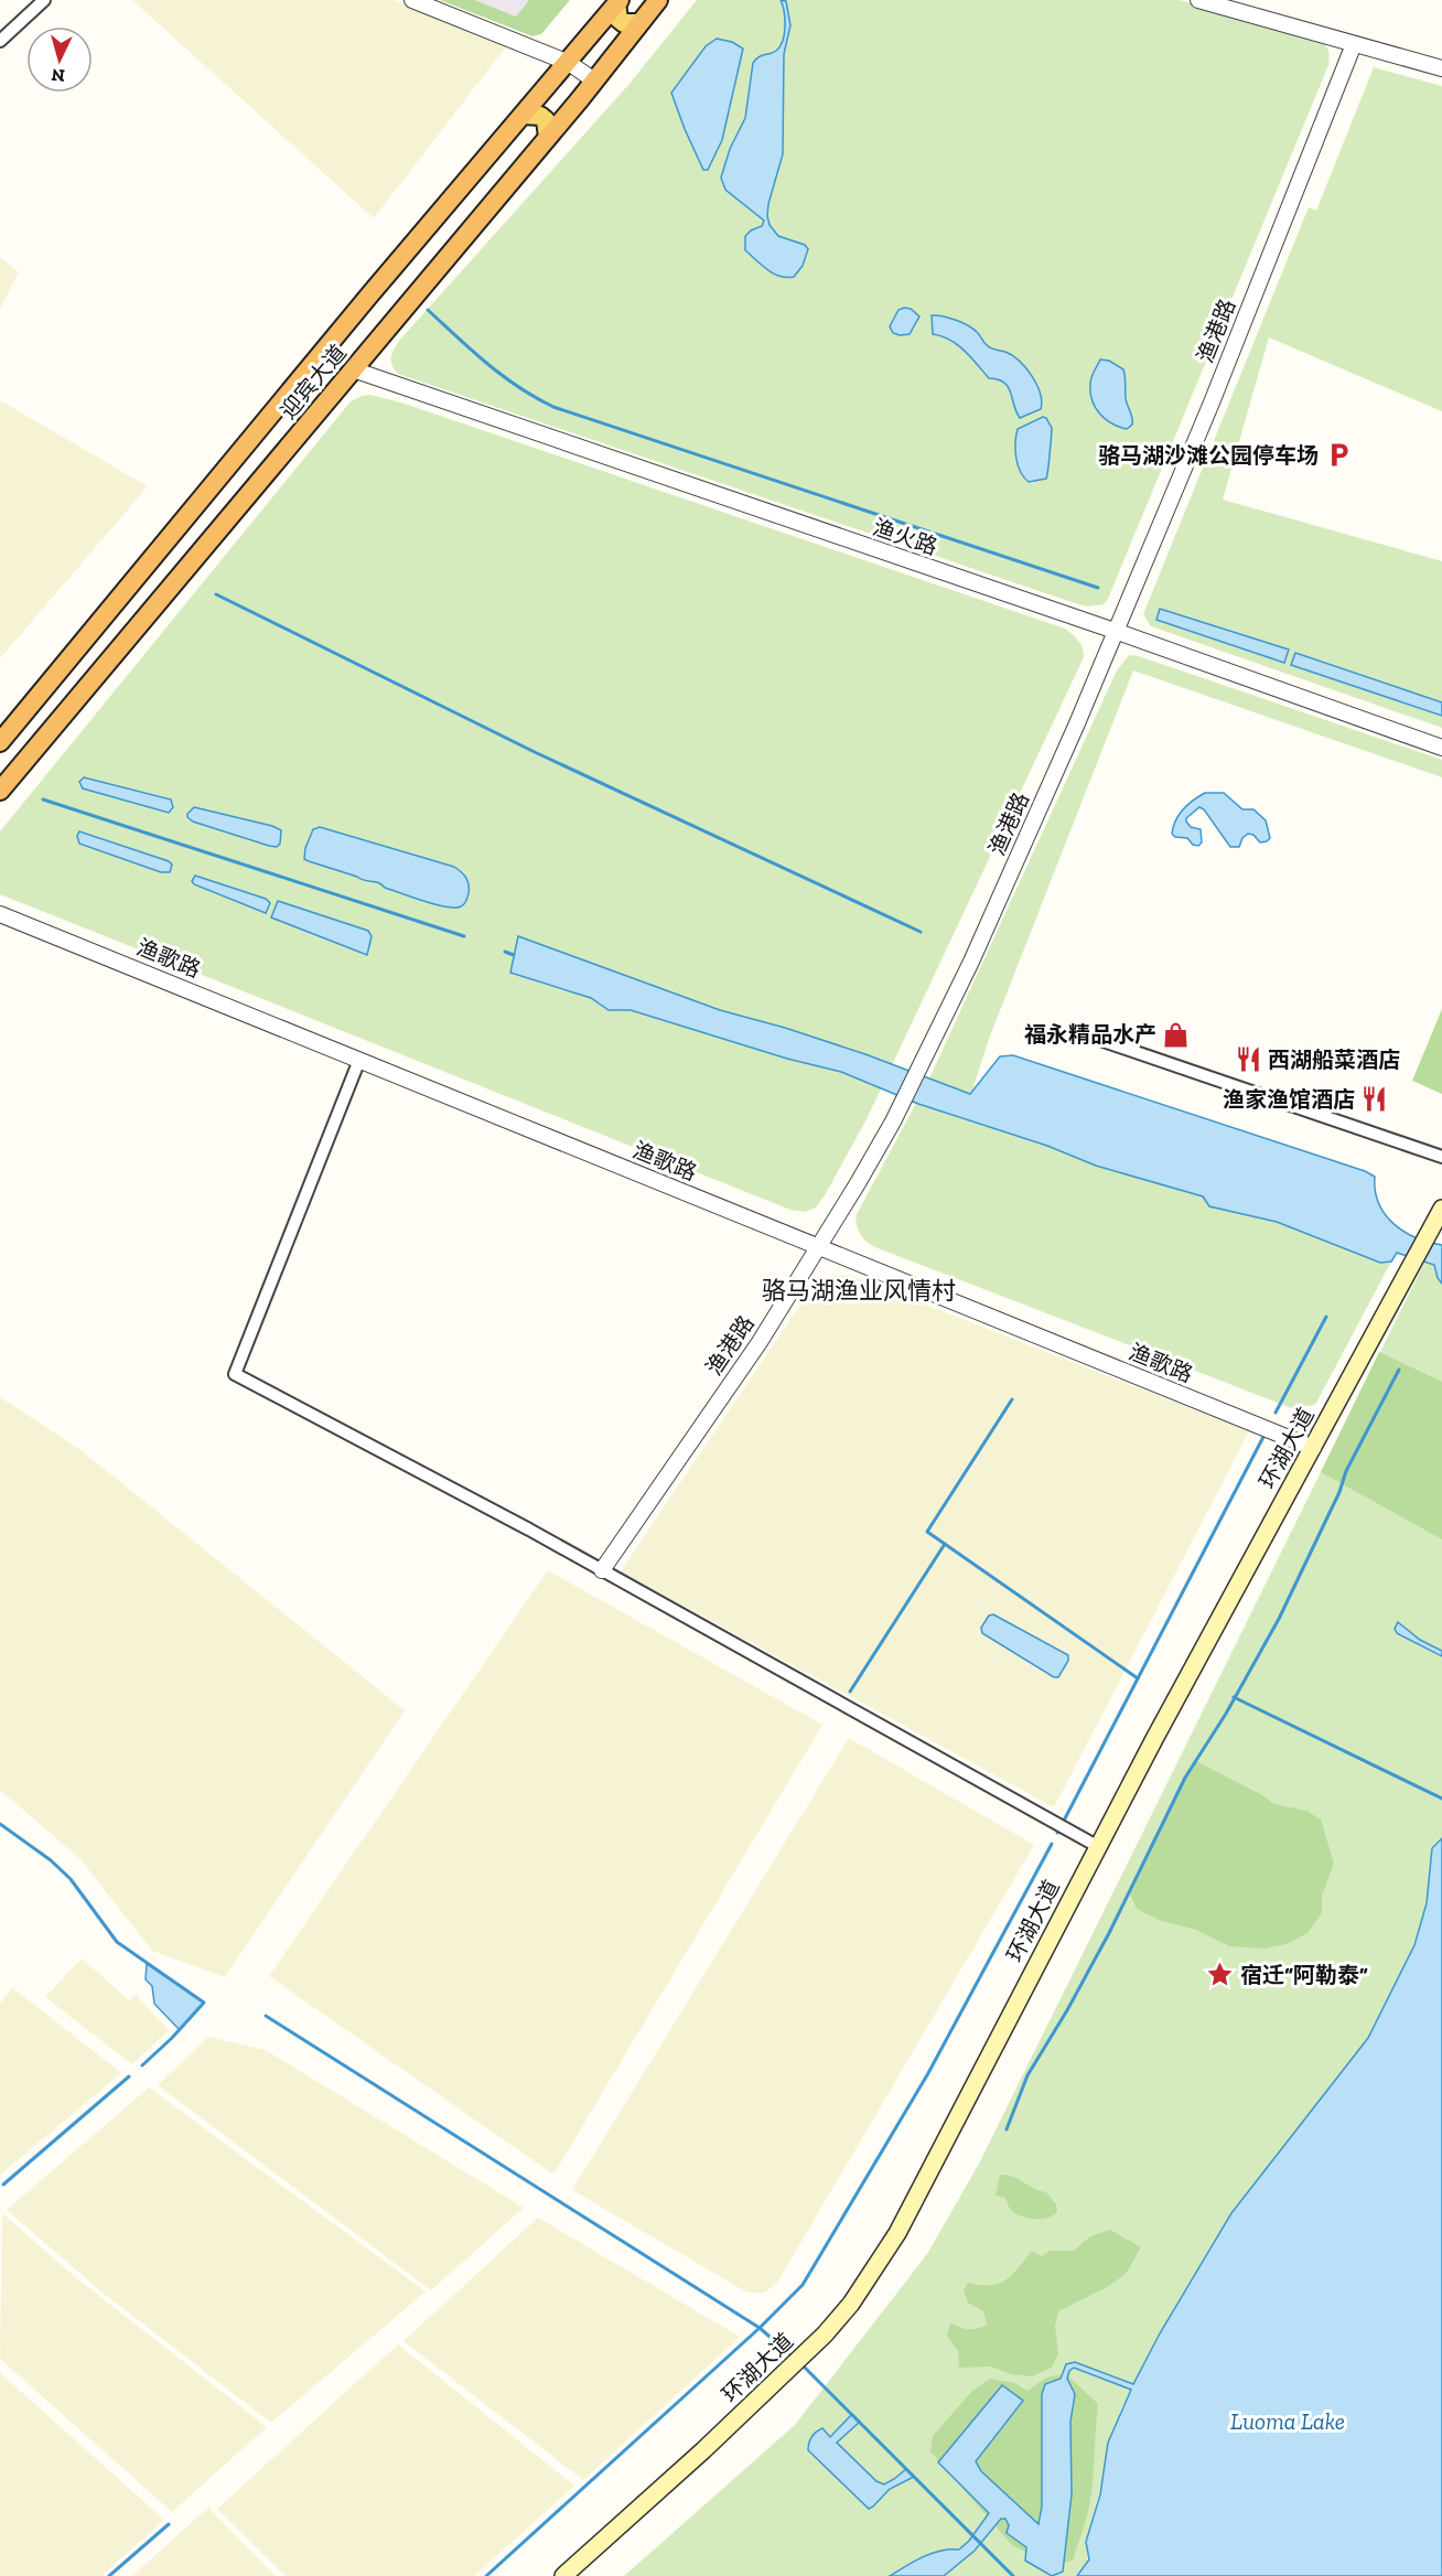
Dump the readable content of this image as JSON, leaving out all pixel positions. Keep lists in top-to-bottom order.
{
  "streets": {
    "highway": ["迎宾大道"],
    "main road": ["环湖大道"],
    "street": ["渔港路", "渔火路", "渔歌路"]
  },
  "crossings": [
    ["渔港路", "渔火路"],
    ["渔港路", "渔歌路"],
    ["迎宾大道", "渔火路"],
    ["渔歌路", "环湖大道"]
  ],
  "districts": ["骆马湖渔业风情村"],
  "water": ["Luoma Lake"],
  "places": {
    "parking": ["骆马湖沙滩公园停车场"],
    "shop": ["福永精品水产"],
    "restaurant": ["西湖船菜酒店", "渔家渔馆酒店"],
    "place": ["宿迁“阿勒泰”"]
  },
  "north": "bottom"
}
